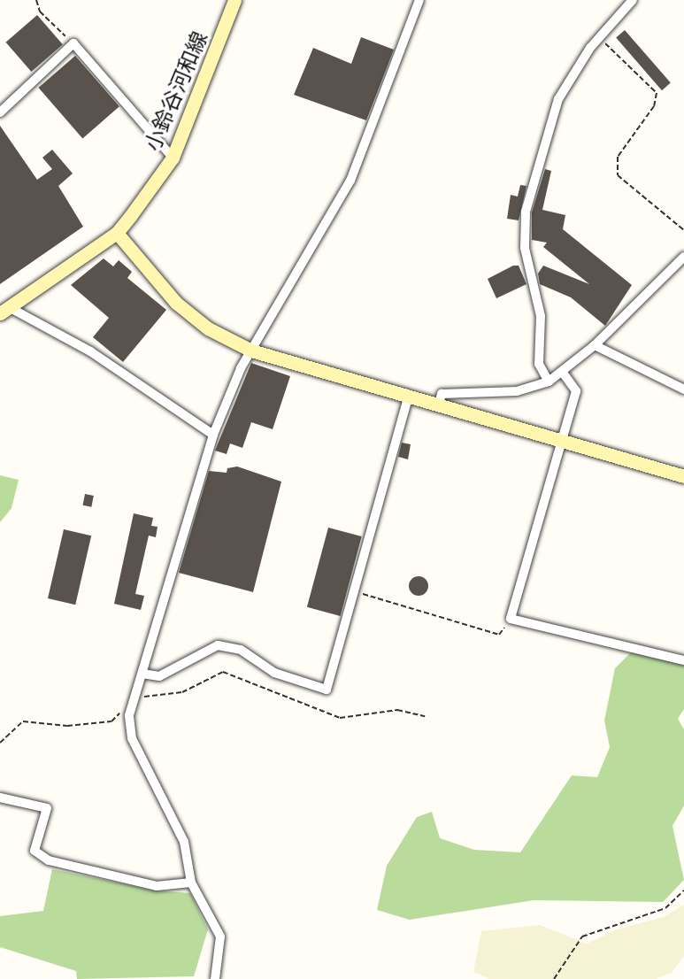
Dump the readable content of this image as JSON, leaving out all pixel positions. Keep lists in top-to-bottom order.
{
  "streets": {
    "street": ["小鈴谷河和線"]
  }
}
